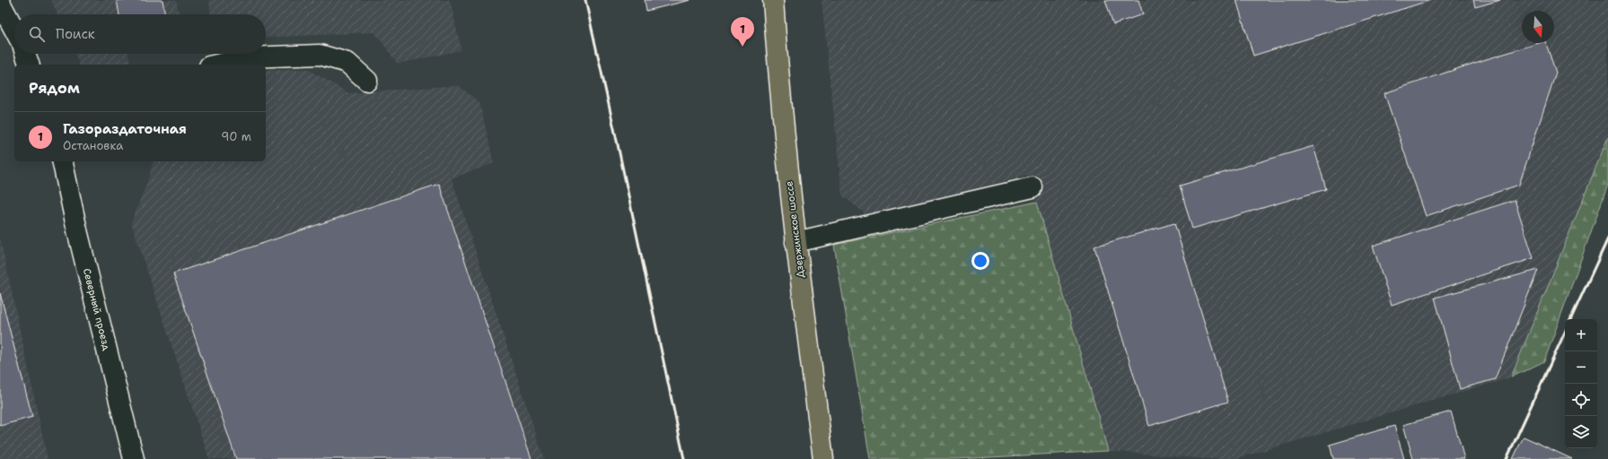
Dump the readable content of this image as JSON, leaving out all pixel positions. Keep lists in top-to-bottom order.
{
  "streets": {
    "main road": ["Дзержинское шоссе"],
    "street": ["Северный проезд"]
  },
  "north": "bottom",
  "page": {
    "search": "Поиск",
    "pins": "1",
    "heading": "Рядом",
    "list": [
      {
        "mark": "1",
        "name": "Газораздаточная",
        "note": "Остановка",
        "value": "90 m"
      }
    ],
    "map_buttons": ["+", "−"]
  }
}
